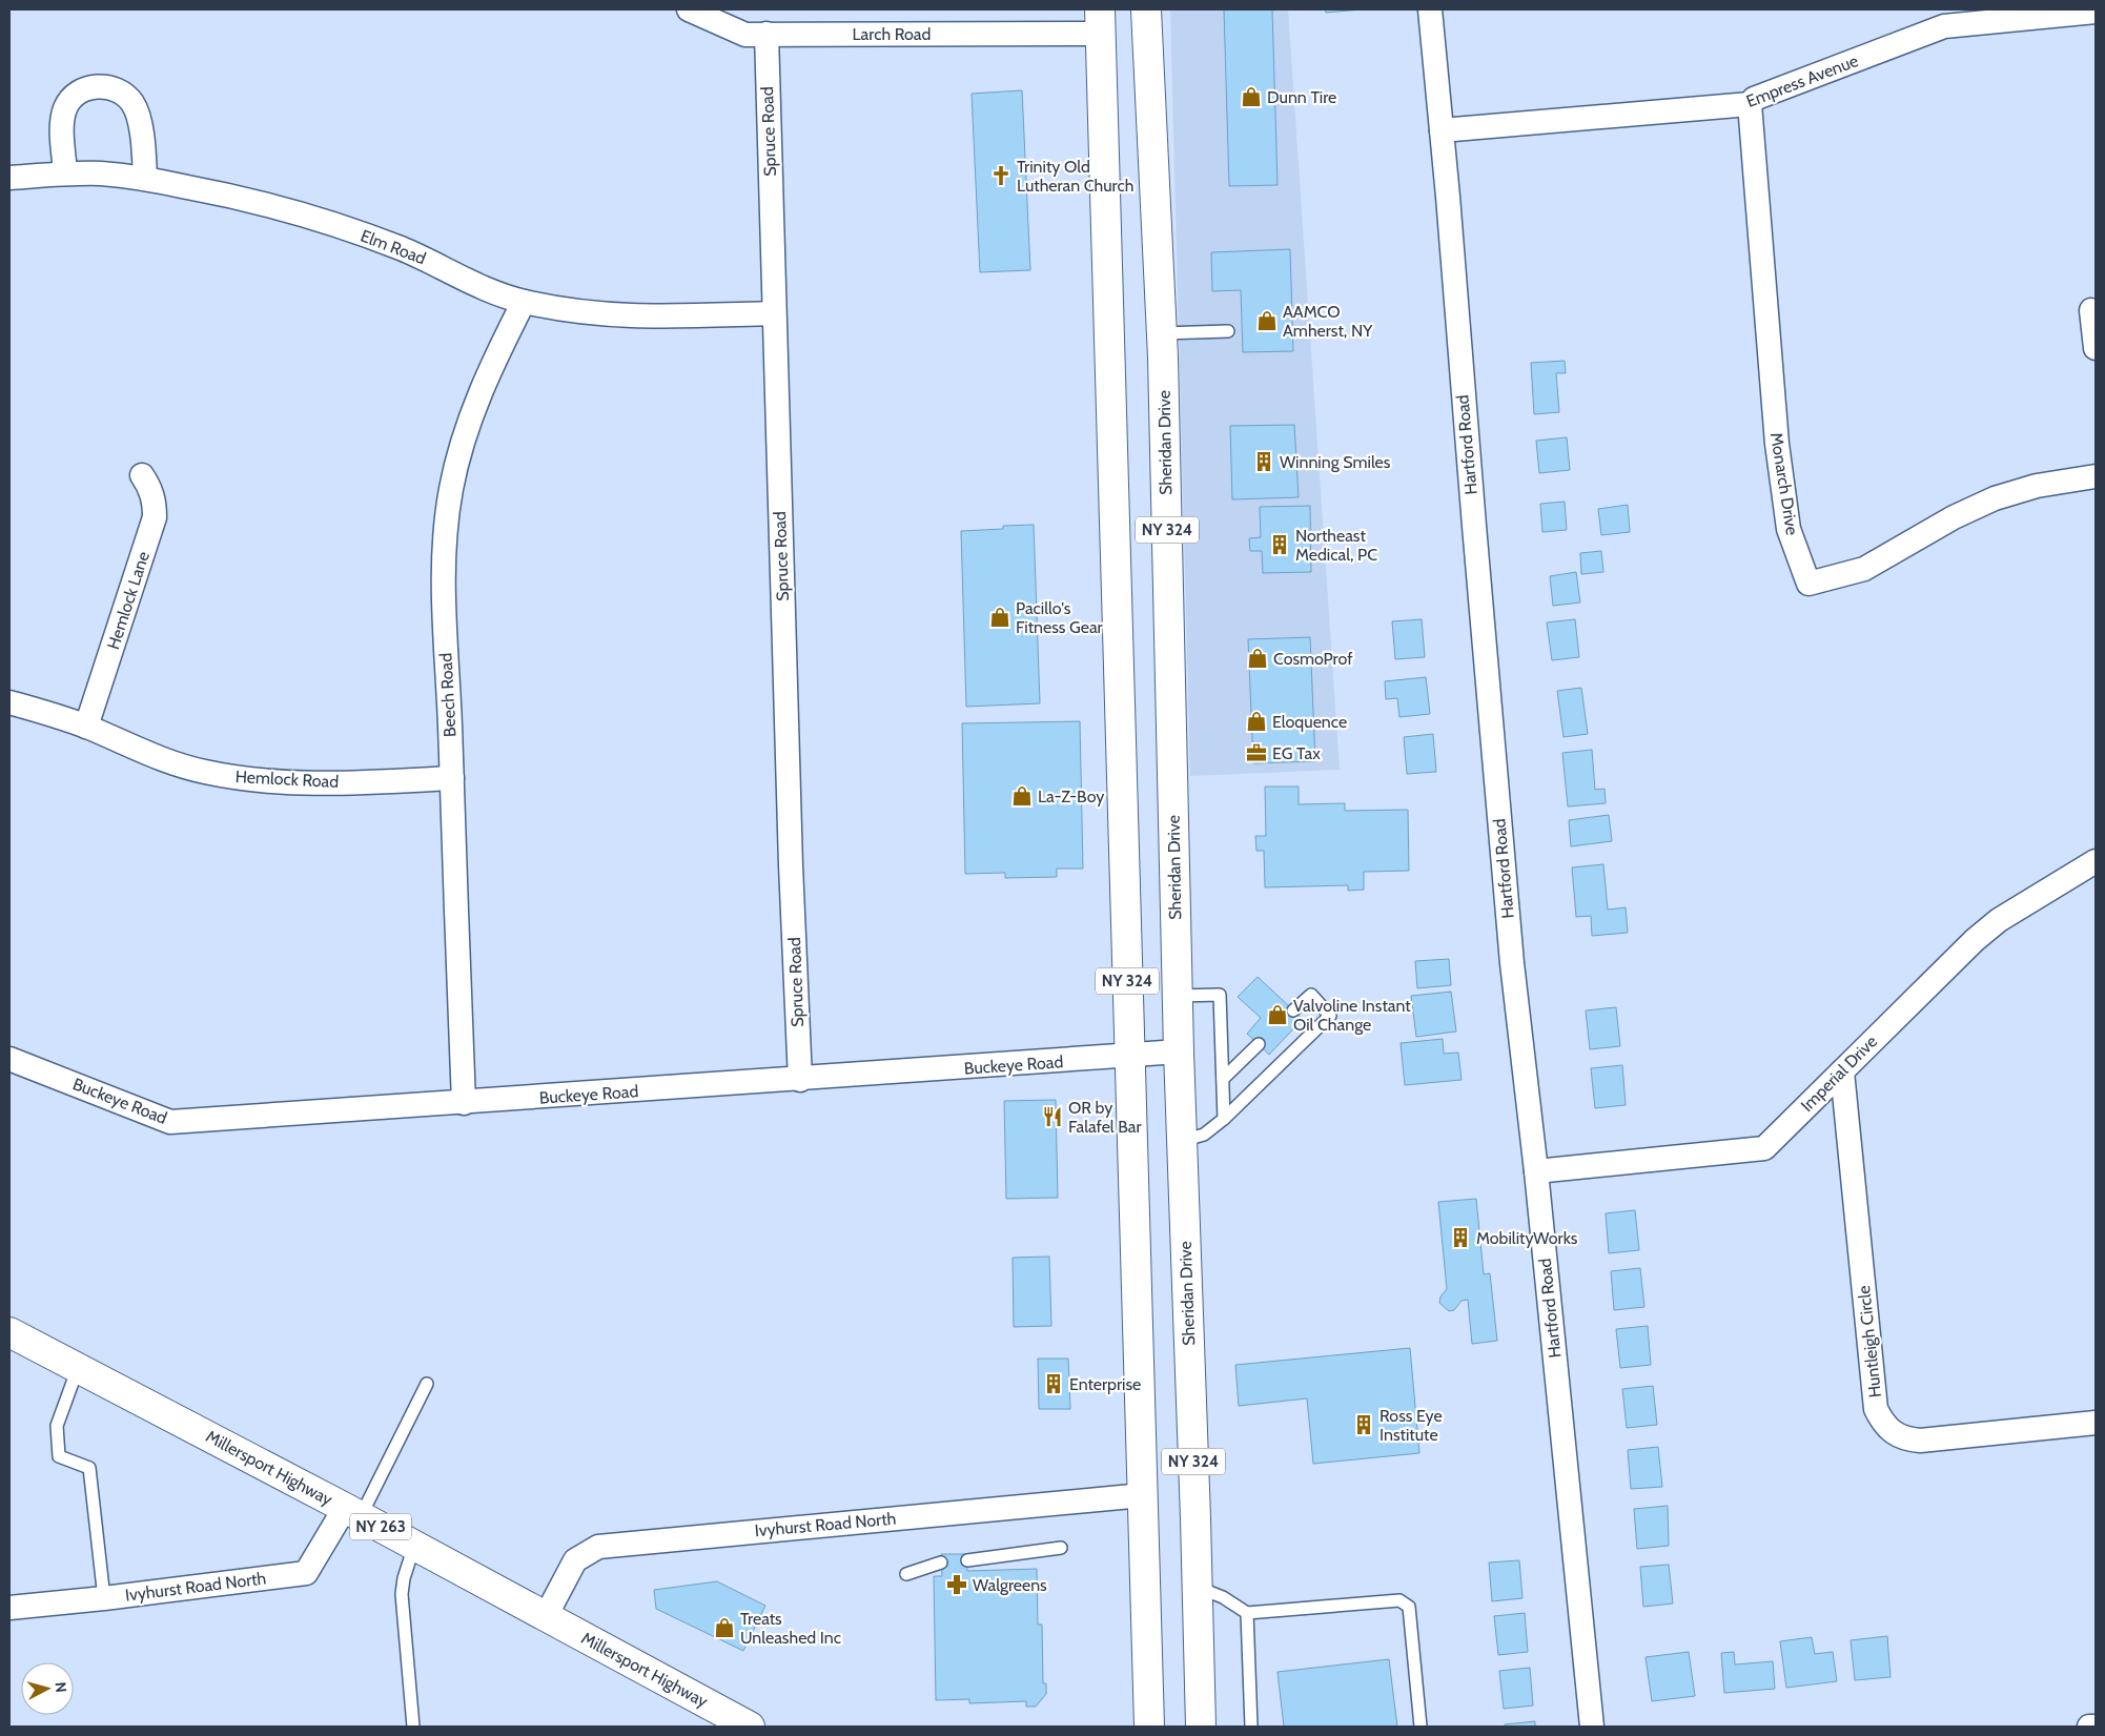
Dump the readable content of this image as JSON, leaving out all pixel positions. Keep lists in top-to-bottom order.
{
  "streets": {
    "main road": [
      "Sheridan Drive",
      "NY 324",
      "Millersport Highway",
      "NY 263"
    ],
    "street": [
      "Larch Road",
      "Empress Avenue",
      "Spruce Road",
      "Elm Road",
      "Hartford Road",
      "Monarch Drive",
      "Hemlock Lane",
      "Beech Road",
      "Hemlock Road",
      "Buckeye Road",
      "Imperial Drive",
      "Huntleigh Circle",
      "Ivyhurst Road North"
    ]
  },
  "crossings": [
    ["Larch Road", "Spruce Road"],
    ["Larch Road", "NY 324"],
    ["Empress Avenue", "Hartford Road"],
    ["Empress Avenue", "Monarch Drive"],
    ["Spruce Road", "Elm Road"],
    ["Spruce Road", "Buckeye Road"],
    ["Elm Road", "Beech Road"],
    ["Sheridan Drive", "Buckeye Road"],
    ["Hartford Road", "Imperial Drive"],
    ["NY 324", "Buckeye Road"],
    ["NY 324", "Ivyhurst Road North"],
    ["Hemlock Lane", "Hemlock Road"],
    ["Beech Road", "Hemlock Road"],
    ["Beech Road", "Buckeye Road"],
    ["Imperial Drive", "Huntleigh Circle"],
    ["Millersport Highway", "Ivyhurst Road North"]
  ],
  "places": {
    "shop": [
      "Dunn Tire",
      "AAMCO Amherst, NY",
      "Pacillo's Fitness Gear",
      "CosmoProf",
      "Eloquence",
      "La-Z-Boy",
      "Valvoline Instant Oil Change",
      "Treats Unleashed Inc"
    ],
    "church": ["Trinity Old Lutheran Church"],
    "building": [
      "Winning Smiles",
      "Northeast Medical, PC",
      "MobilityWorks",
      "Enterprise",
      "Ross Eye Institute"
    ],
    "office": ["EG Tax"],
    "restaurant": ["OR by Falafel Bar"],
    "pharmacy": ["Walgreens"]
  },
  "north": "right"
}
